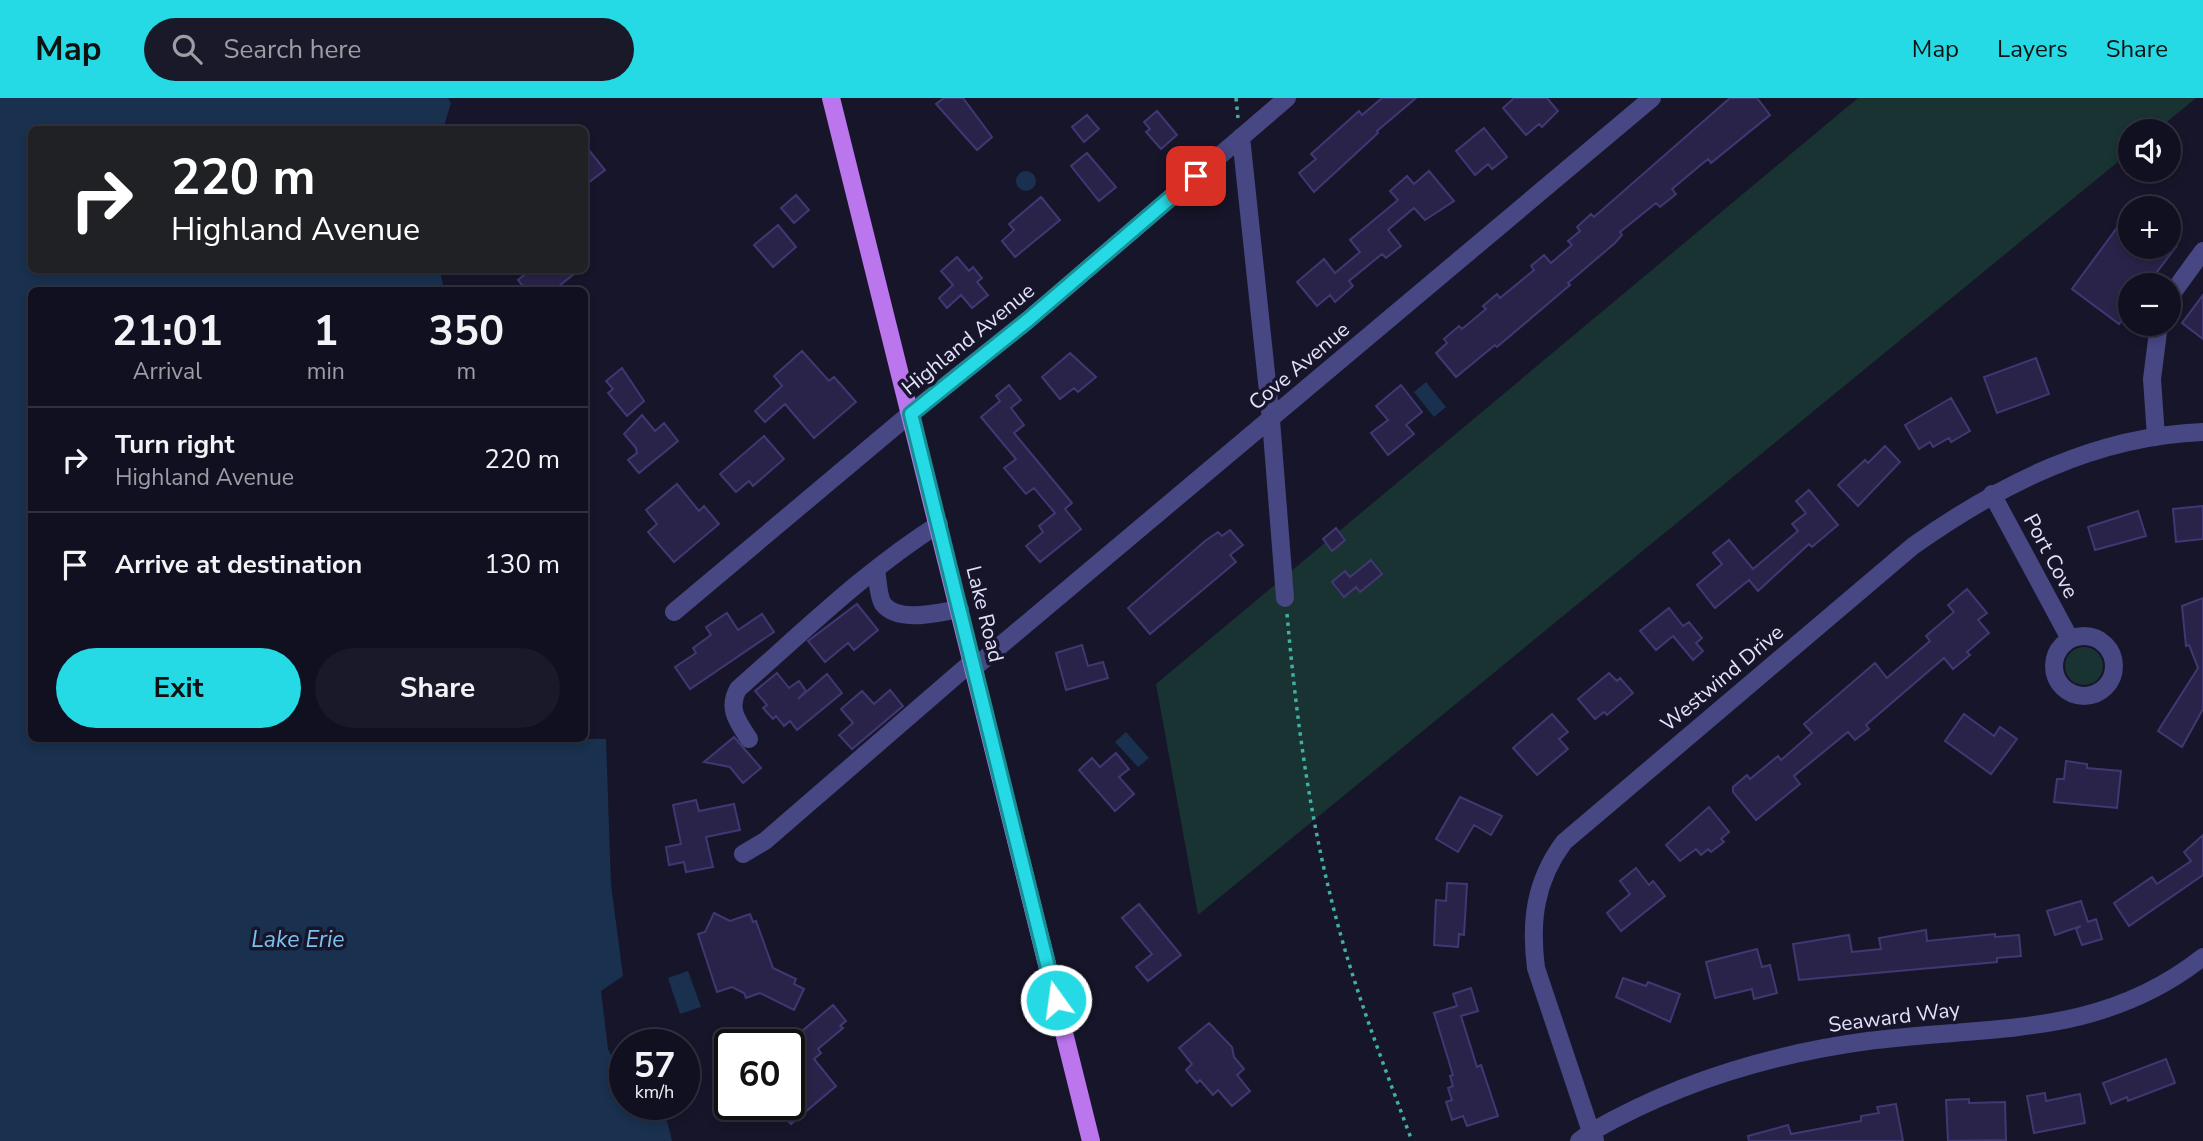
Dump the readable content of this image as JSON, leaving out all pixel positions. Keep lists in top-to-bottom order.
{
  "streets": {
    "main road": ["Lake Road"],
    "street": [
      "Highland Avenue",
      "Cove Avenue",
      "Port Cove",
      "Westwind Drive",
      "Seaward Way"
    ]
  },
  "crossings": [
    ["Highland Avenue", "Lake Road"],
    ["Cove Avenue", "Lake Road"],
    ["Port Cove", "Westwind Drive"],
    ["Westwind Drive", "Seaward Way"]
  ],
  "water": ["Lake Erie"],
  "page": {
    "header": "Map",
    "search": "Search here",
    "nav": ["Map", "Layers", "Share"],
    "map_buttons": ["+", "−"],
    "turn": ["220 m", "Highland Avenue"],
    "eta": [
      "21:01",
      "Arrival",
      "1",
      "min",
      "350",
      "m"
    ],
    "list": [
      {
        "name": "Turn right",
        "note": "Highland Avenue",
        "value": "220 m"
      },
      {
        "name": "Arrive at destination",
        "value": "130 m"
      }
    ],
    "buttons": ["Exit", "Share"],
    "speed": "57 km/h",
    "limit": "60"
  }
}
